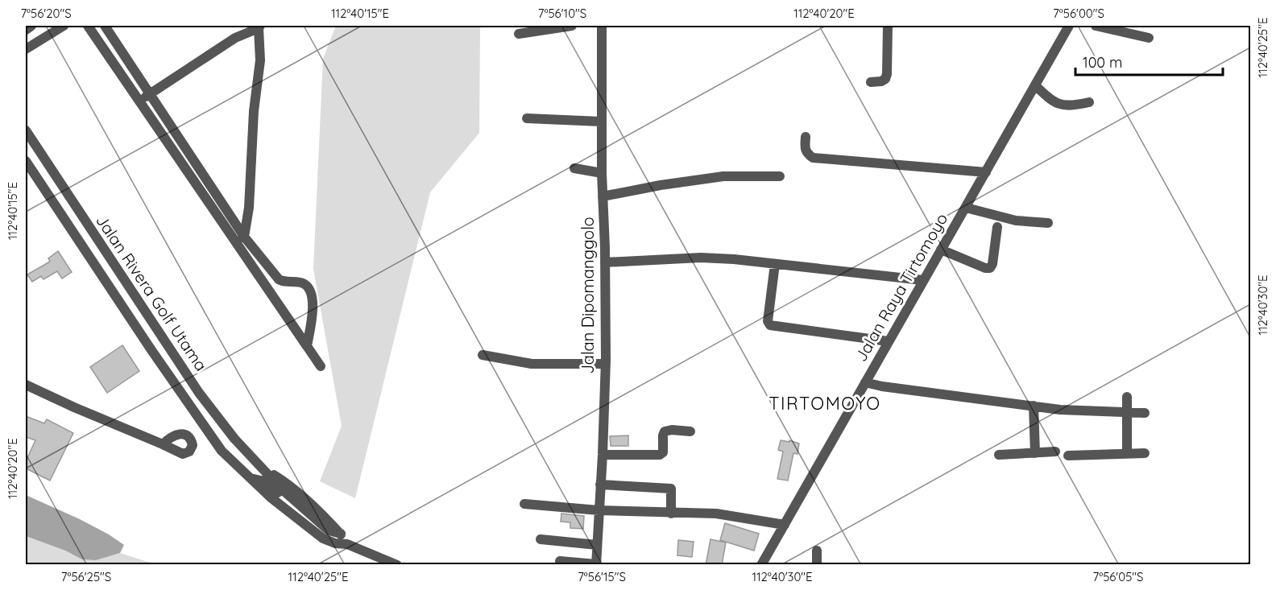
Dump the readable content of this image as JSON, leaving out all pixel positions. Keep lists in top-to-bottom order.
{
  "streets": {
    "street": ["Jalan Raya Tirtomoyo", "Jalan Rivera Golf Utama", "Jalan Dipomanggolo"]
  },
  "districts": ["TIRTOMOYO"],
  "scale_bar": "100 m",
  "coordinates": [
    "7°56'20\"S",
    "112°40'15\"E",
    "7°56'10\"S",
    "112°40'20\"E",
    "7°56'00\"S",
    "112°40'25\"E",
    "112°40'30\"E",
    "7°56'25\"S",
    "7°56'15\"S",
    "7°56'05\"S"
  ]
}
